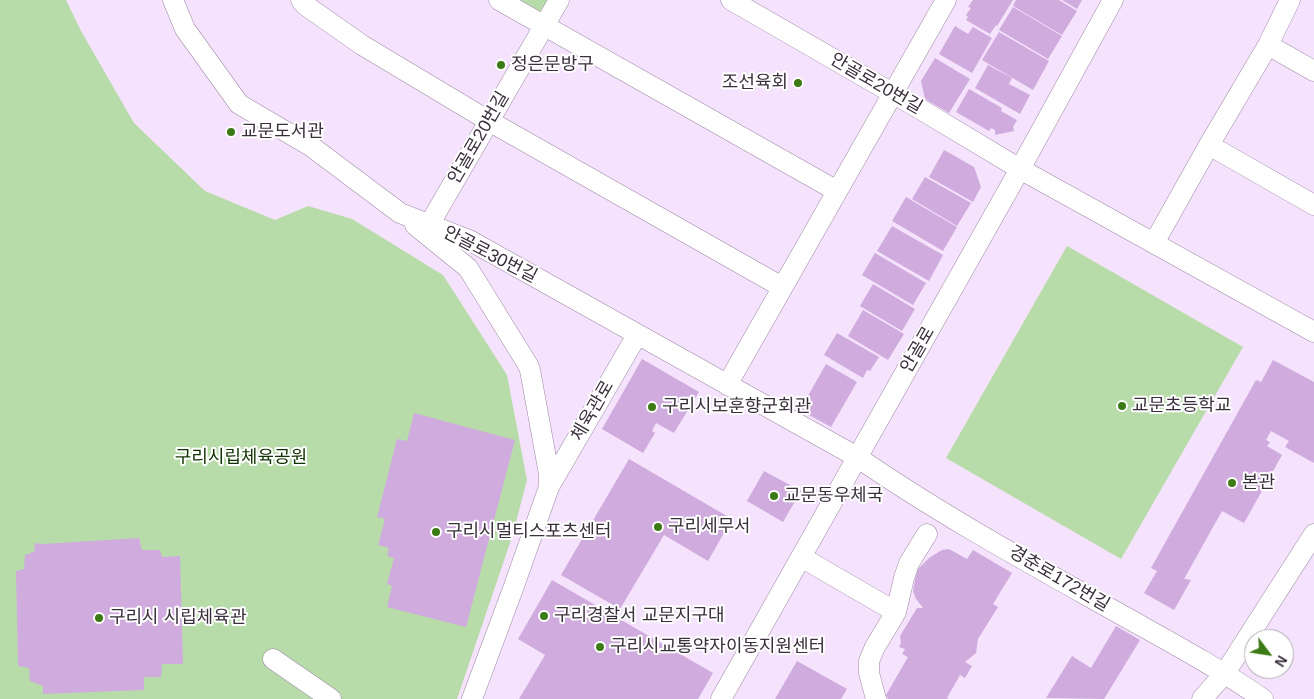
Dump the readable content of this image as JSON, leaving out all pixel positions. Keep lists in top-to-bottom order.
{
  "streets": {
    "street": [
      "안골로20번길",
      "안골로30번길",
      "안골로",
      "체육관로",
      "경춘로172번길"
    ]
  },
  "crossings": [
    ["안골로20번길", "안골로30번길"],
    ["안골로20번길", "안골로"],
    ["안골로30번길", "안골로"],
    ["안골로30번길", "체육관로"],
    ["안골로30번길", "경춘로172번길"],
    ["안골로", "경춘로172번길"]
  ],
  "parks": ["구리시립체육공원"],
  "places": [
    "정은문방구",
    "조선육회",
    "교문도서관",
    "교문초등학교",
    "구리시보훈향군회관",
    "본관",
    "교문동우체국",
    "구리세무서",
    "구리시멀티스포츠센터",
    "구리경찰서 교문지구대",
    "구리시 시립체육관",
    "구리시교통약자이동지원센터"
  ],
  "north": "bottom right"
}
